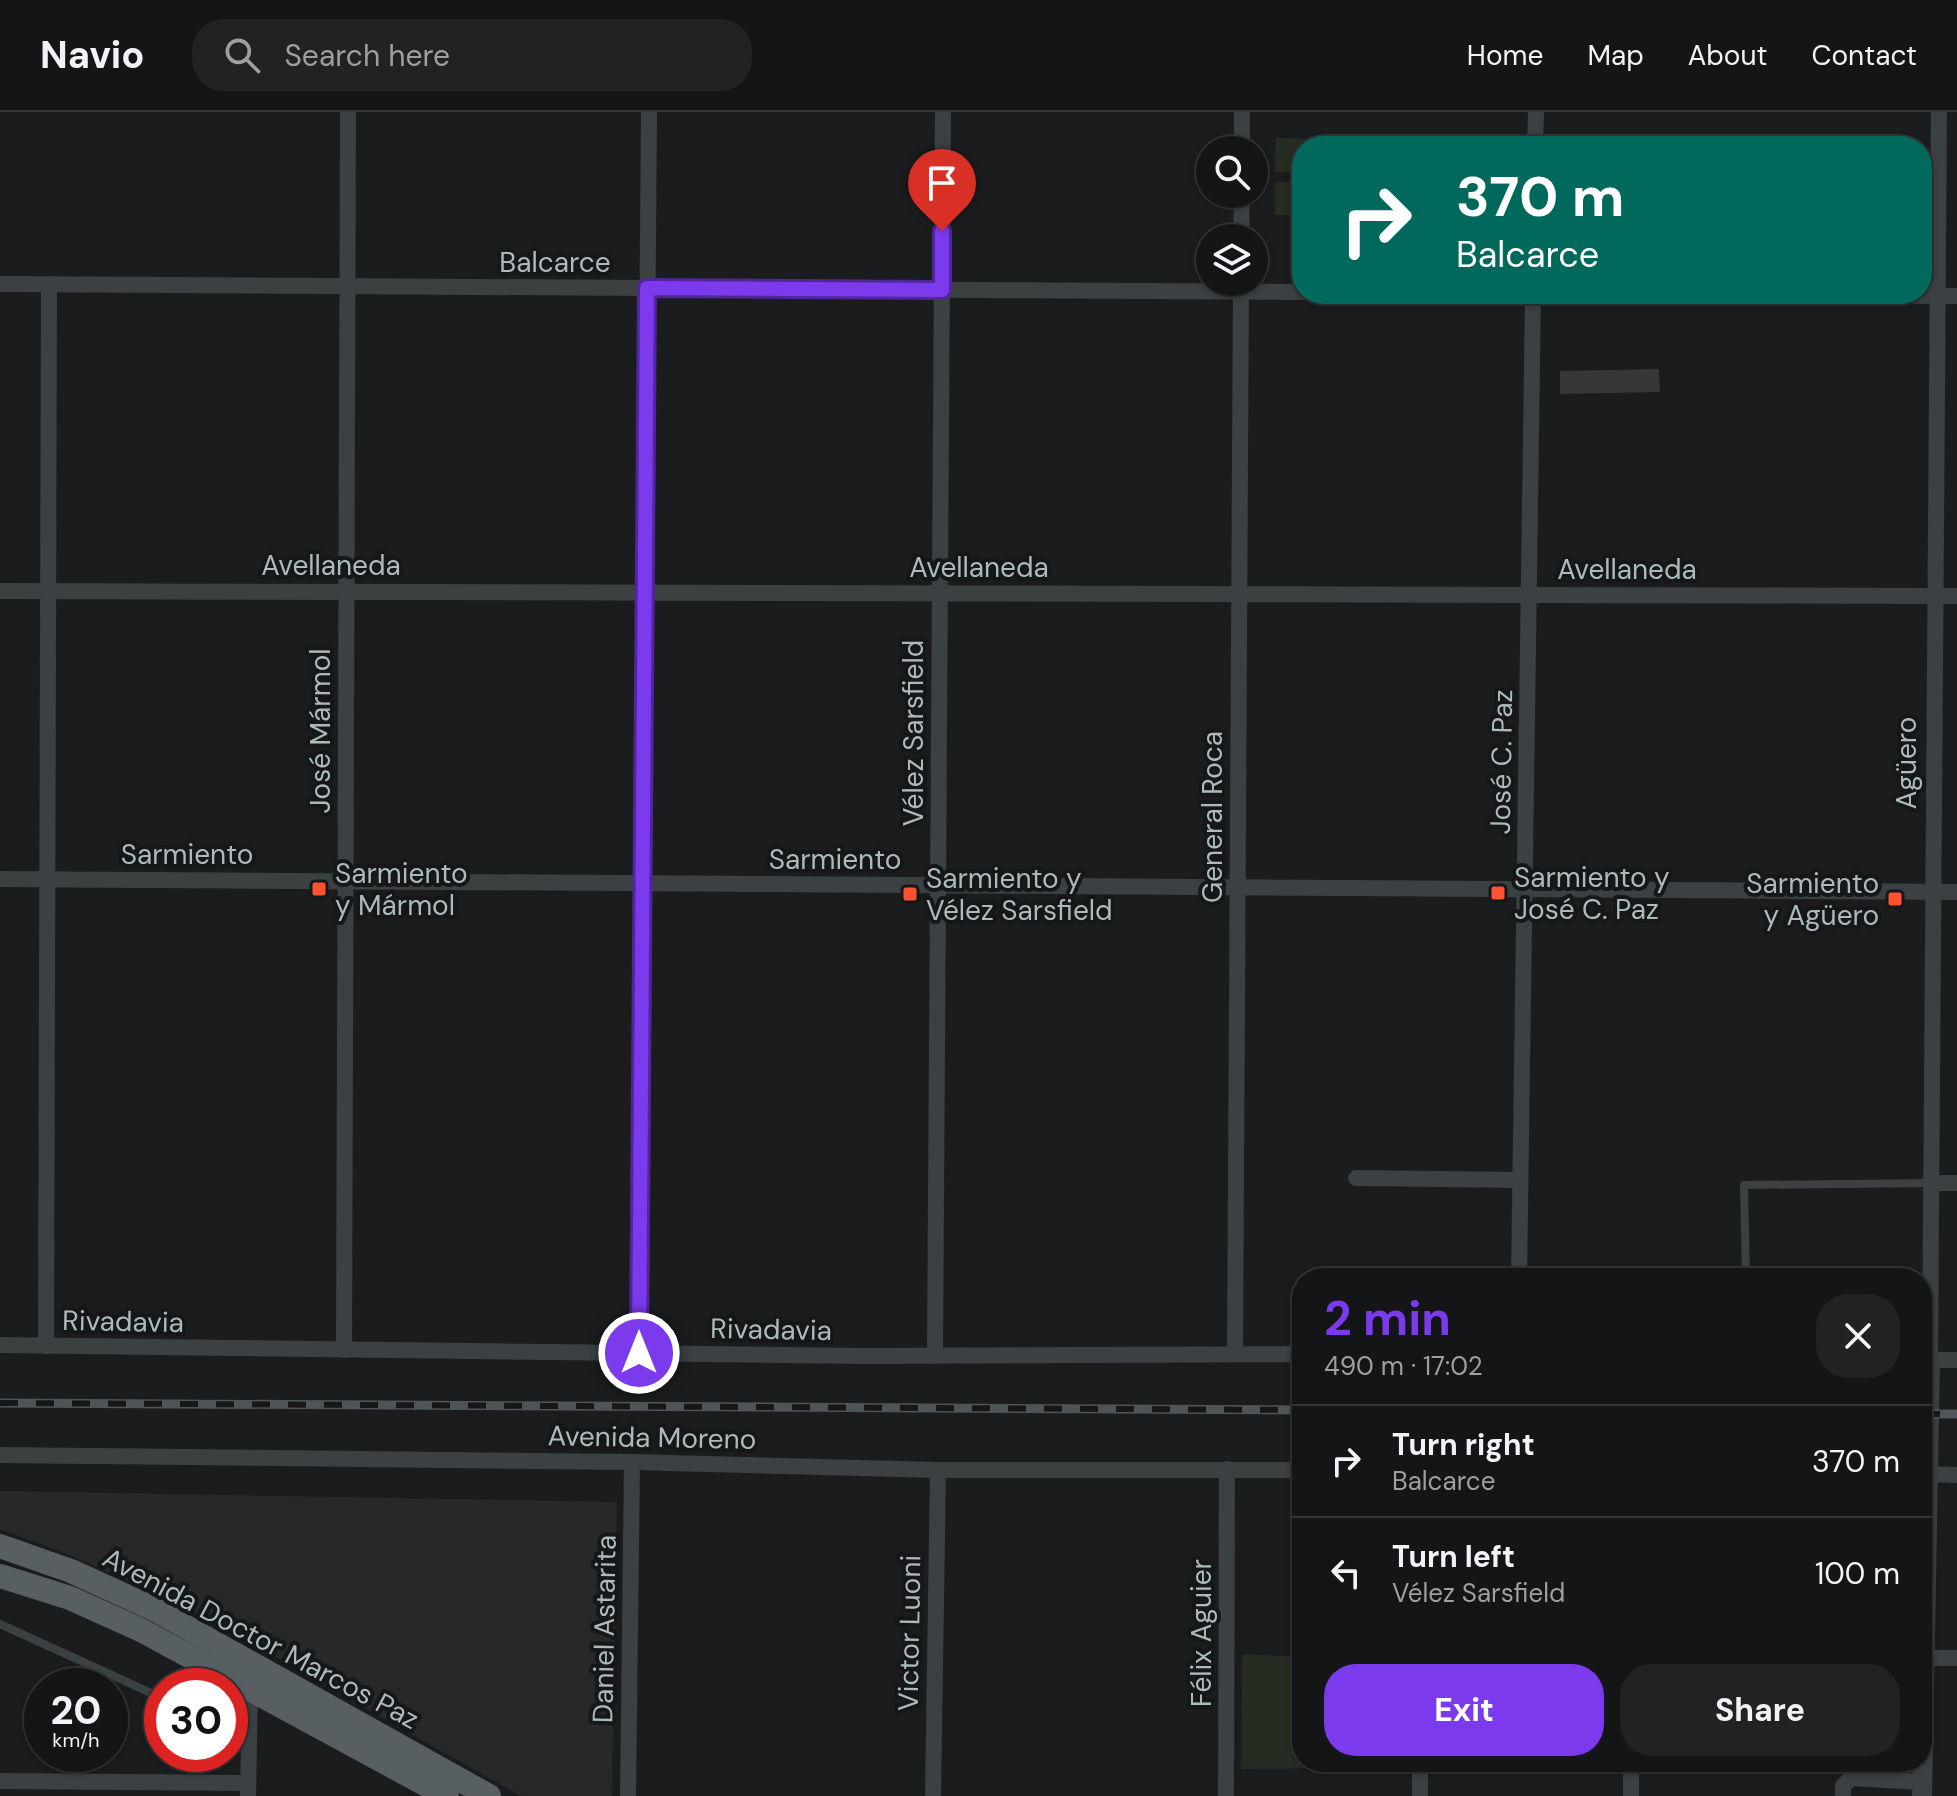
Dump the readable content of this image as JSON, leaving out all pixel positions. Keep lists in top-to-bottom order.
{
  "streets": {
    "main road": ["Avenida Doctor Marcos Paz"],
    "street": [
      "Balcarce",
      "Avellaneda",
      "José Mármol",
      "Vélez Sarsfield",
      "José C. Paz",
      "Agüero",
      "General Roca",
      "Sarmiento",
      "Rivadavia",
      "Avenida Moreno",
      "Daniel Astarita",
      "Victor Luoni",
      "Félix Aguier"
    ]
  },
  "crossings": [
    ["Balcarce", "José Mármol"],
    ["Balcarce", "Vélez Sarsfield"],
    ["Avellaneda", "José Mármol"],
    ["Avellaneda", "Vélez Sarsfield"],
    ["Avellaneda", "José C. Paz"],
    ["Avellaneda", "Agüero"],
    ["Avellaneda", "General Roca"],
    ["José Mármol", "Sarmiento"],
    ["José Mármol", "Rivadavia"],
    ["Vélez Sarsfield", "Sarmiento"],
    ["Vélez Sarsfield", "Rivadavia"],
    ["José C. Paz", "Sarmiento"],
    ["Agüero", "Sarmiento"],
    ["General Roca", "Sarmiento"],
    ["General Roca", "Rivadavia"],
    ["Avenida Moreno", "Daniel Astarita"],
    ["Avenida Moreno", "Victor Luoni"],
    ["Avenida Moreno", "Félix Aguier"]
  ],
  "places": {
    "transit": [
      "Sarmiento y Mármol",
      "Sarmiento y José C. Paz",
      "Sarmiento y Vélez Sarsfield",
      "Sarmiento y Agüero"
    ]
  },
  "page": {
    "header": "Navio",
    "search": "Search here",
    "nav": [
      "Home",
      "Map",
      "About",
      "Contact"
    ],
    "turn": ["370 m", "Balcarce"],
    "heading": ["2 min", "490 m · 17:02"],
    "list": [
      {
        "name": "Turn right",
        "note": "Balcarce",
        "value": "370 m"
      },
      {
        "name": "Turn left",
        "note": "Vélez Sarsfield",
        "value": "100 m"
      }
    ],
    "buttons": ["Exit", "Share"],
    "speed": "20 km/h",
    "limit": "30"
  }
}
